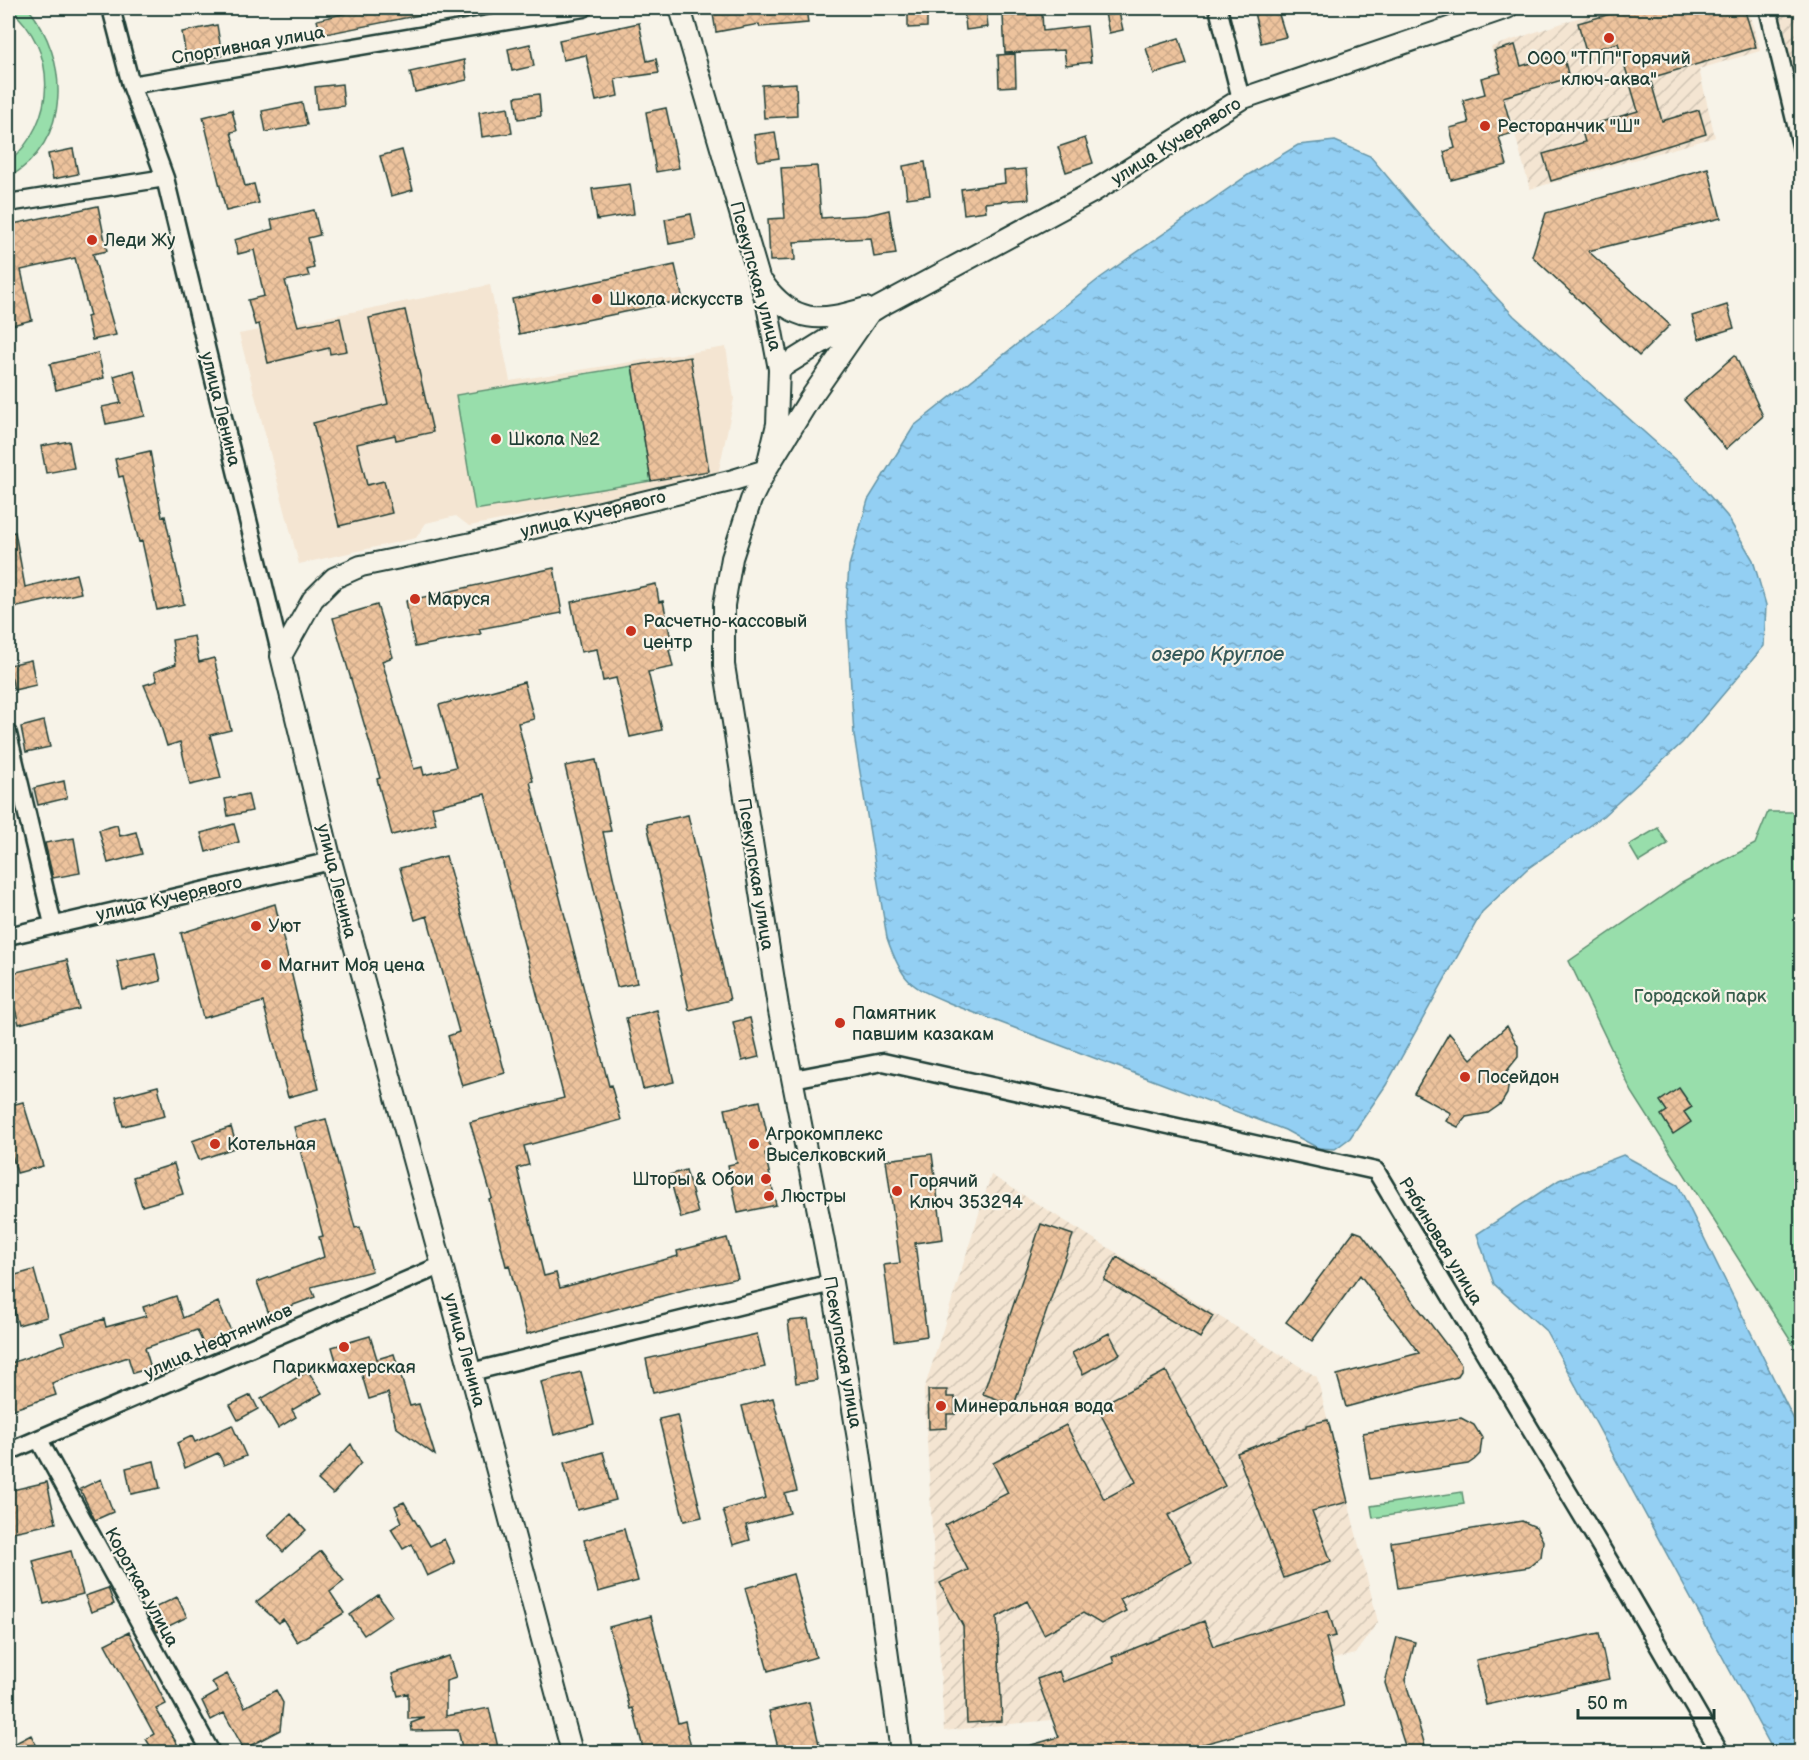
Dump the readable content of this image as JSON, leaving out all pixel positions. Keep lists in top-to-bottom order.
{
  "streets": {
    "street": [
      "Спортивная улица",
      "улица Кучерявого",
      "Псекупская улица",
      "улица Ленина",
      "Рябиновая улица",
      "улица Нефтяников",
      "Короткая улица"
    ]
  },
  "crossings": [
    ["Спортивная улица", "улица Ленина"],
    ["улица Кучерявого", "Псекупская улица"],
    ["улица Кучерявого", "улица Ленина"],
    ["Псекупская улица", "Рябиновая улица"],
    ["улица Ленина", "улица Нефтяников"],
    ["улица Нефтяников", "Короткая улица"]
  ],
  "water": ["озеро Круглое"],
  "parks": ["Городской парк"],
  "places": [
    "ООО \"ТПП\"Горячий ключ-аква\"",
    "Ресторанчик \"Ш\"",
    "Леди Жу",
    "Школа искусств",
    "Школа №2",
    "Маруся",
    "Расчетно-кассовый центр",
    "Уют",
    "Магнит Моя цена",
    "Памятник павшим казакам",
    "Посейдон",
    "Котельная",
    "Агрокомплекс Выселковский",
    "Шторы & Обои",
    "Горячий Ключ 353294",
    "Люстры",
    "Парикмахерская",
    "Минеральная вода"
  ],
  "scale_bar": "50 m"
}
